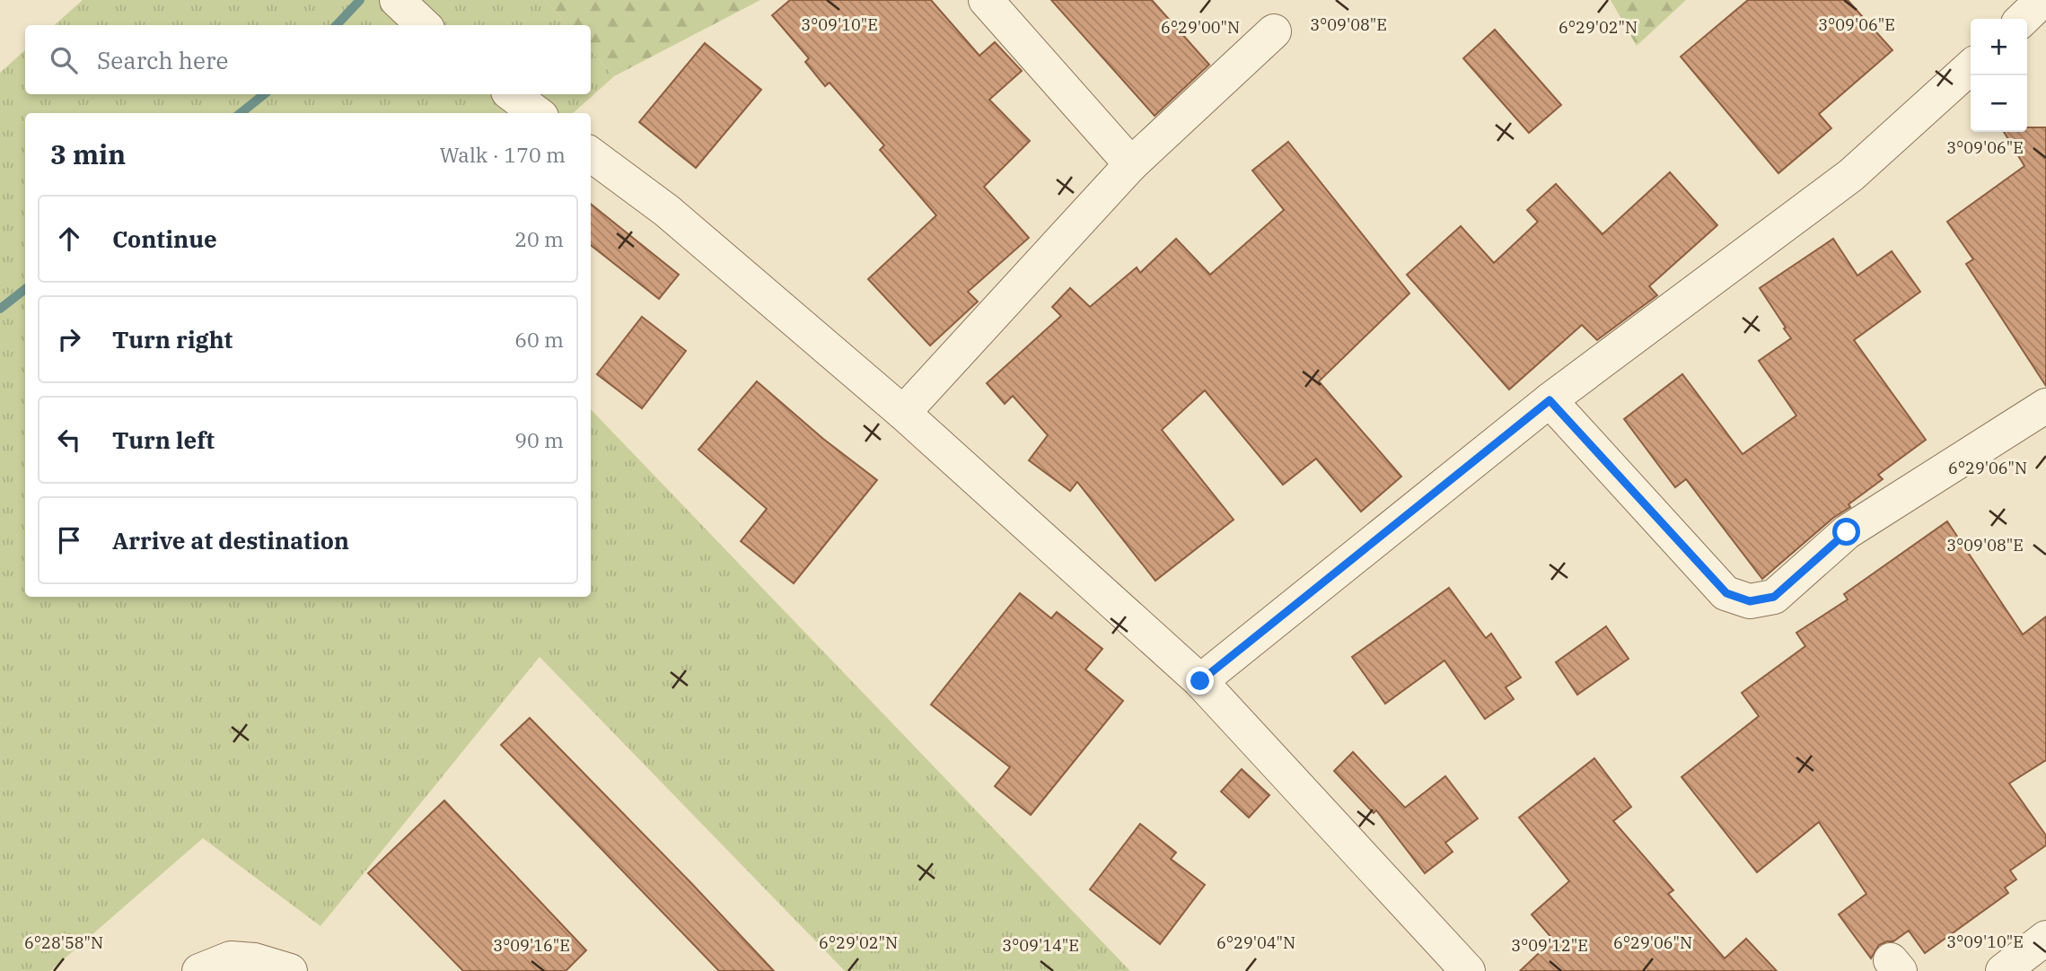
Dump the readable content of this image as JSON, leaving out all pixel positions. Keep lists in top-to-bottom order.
{
  "page": {
    "map_buttons": ["+", "−"],
    "search": "Search here",
    "heading": ["3 min", "Walk · 170 m"],
    "list": [
      ["Continue", "20 m"],
      ["Turn right", "60 m"],
      ["Turn left", "90 m"],
      "Arrive at destination"
    ]
  },
  "coordinates": [
    "3°09'10\"E",
    "3°09'08\"E",
    "3°09'06\"E",
    "6°29'00\"N",
    "6°29'02\"N",
    "6°29'06\"N",
    "6°28'58\"N",
    "6°29'04\"N",
    "3°09'16\"E",
    "3°09'14\"E",
    "3°09'12\"E"
  ]
}
